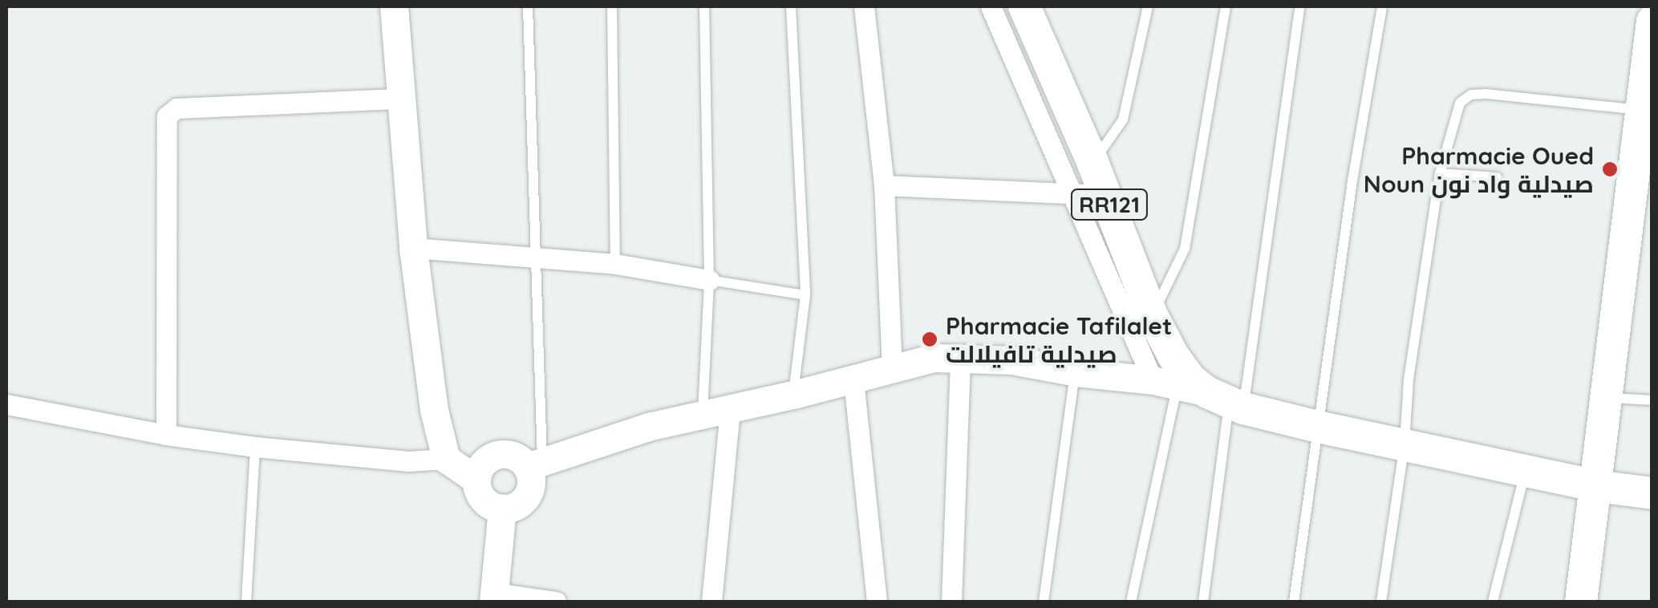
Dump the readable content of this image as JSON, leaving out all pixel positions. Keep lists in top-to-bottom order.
{
  "streets": {
    "main road": ["RR121"]
  },
  "places": ["Pharmacie Oued Noun صيدلية واد نون", "Pharmacie Tafilalet صيدلية تافيلالت"]
}
